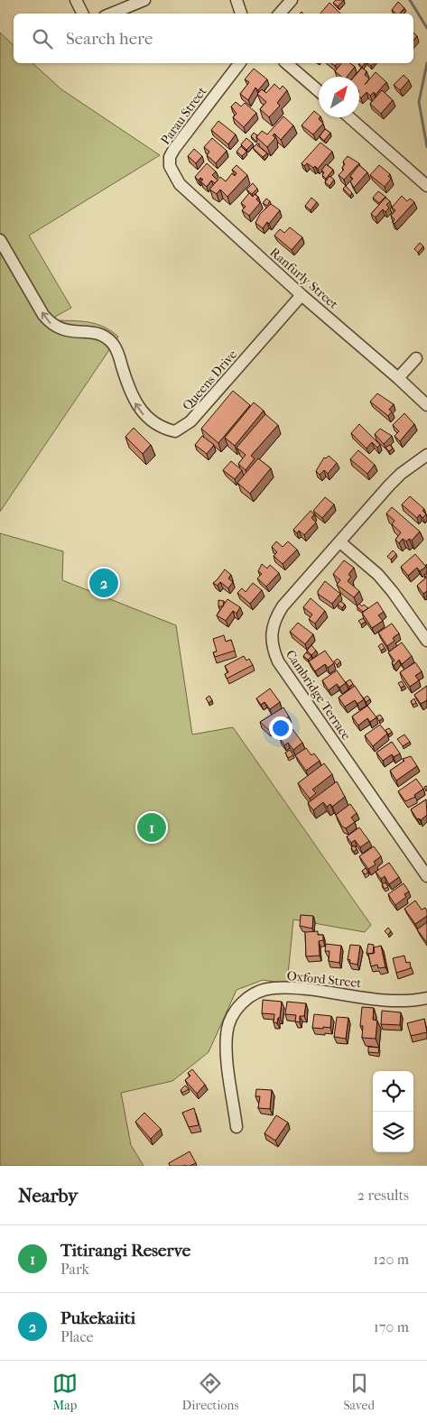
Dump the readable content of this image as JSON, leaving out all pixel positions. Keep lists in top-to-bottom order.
{
  "streets": {
    "street": [
      "Parau Street",
      "Ranfurly Street",
      "Queens Drive",
      "Cambridge Terrace",
      "Oxford Street"
    ]
  },
  "crossings": [
    ["Parau Street", "Ranfurly Street"],
    ["Ranfurly Street", "Queens Drive"]
  ],
  "north": "top right",
  "page": {
    "search": "Search here",
    "pins": ["2", "1"],
    "heading": ["Nearby", "2 results"],
    "list": [
      {
        "mark": "1",
        "name": "Titirangi Reserve",
        "note": "Park",
        "value": "120 m"
      },
      {
        "mark": "2",
        "name": "Pukekaiiti",
        "note": "Place",
        "value": "170 m"
      }
    ],
    "nav": ["Map", "Directions", "Saved"]
  }
}
